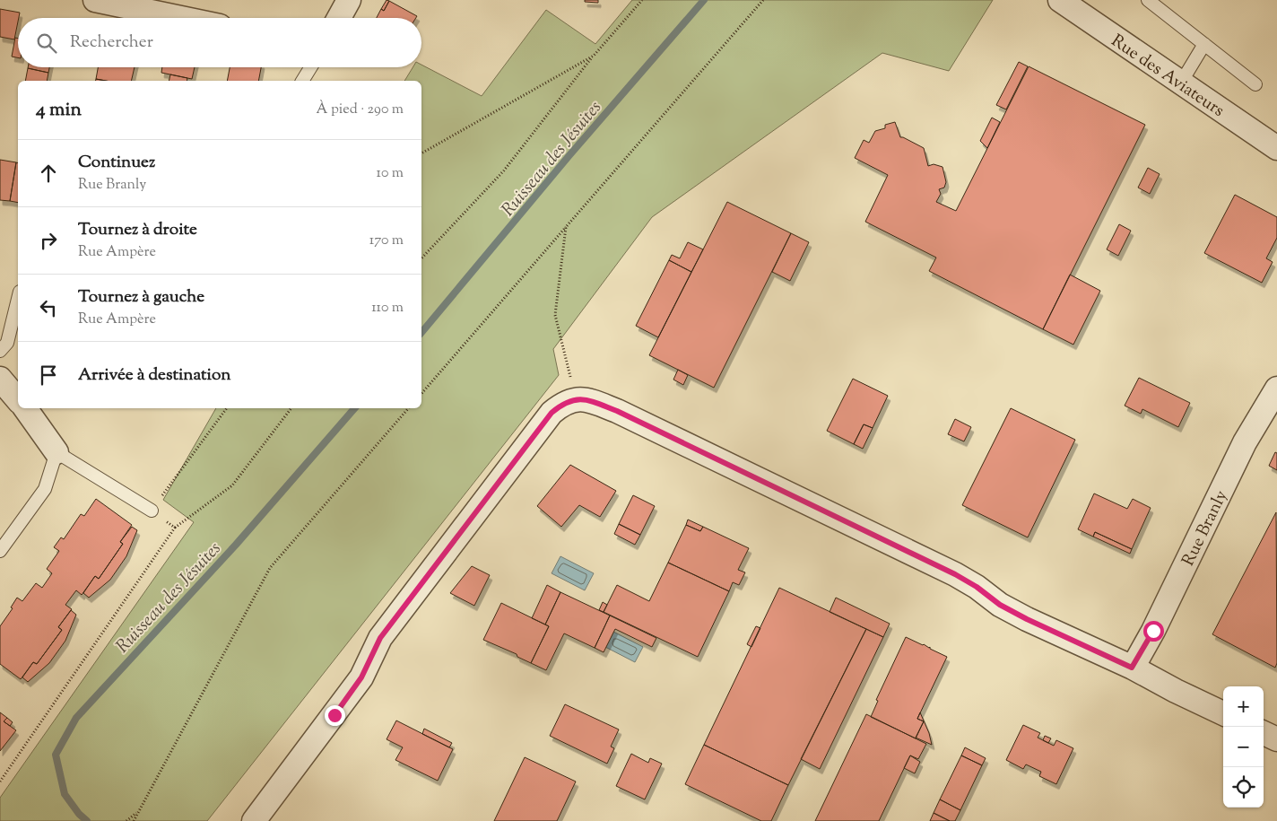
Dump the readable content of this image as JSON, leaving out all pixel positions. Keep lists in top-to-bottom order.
{
  "streets": {
    "street": ["Rue des Aviateurs", "Rue Branly"]
  },
  "water": ["Ruisseau des Jésuites"],
  "page": {
    "search": "Rechercher",
    "heading": ["4 min", "À pied · 290 m"],
    "list": [
      ["Continuez", "Rue Branly", "10 m"],
      ["Tournez à droite", "Rue Ampère", "170 m"],
      ["Tournez à gauche", "Rue Ampère", "110 m"],
      "Arrivée à destination"
    ],
    "map_buttons": ["+", "−"]
  }
}
